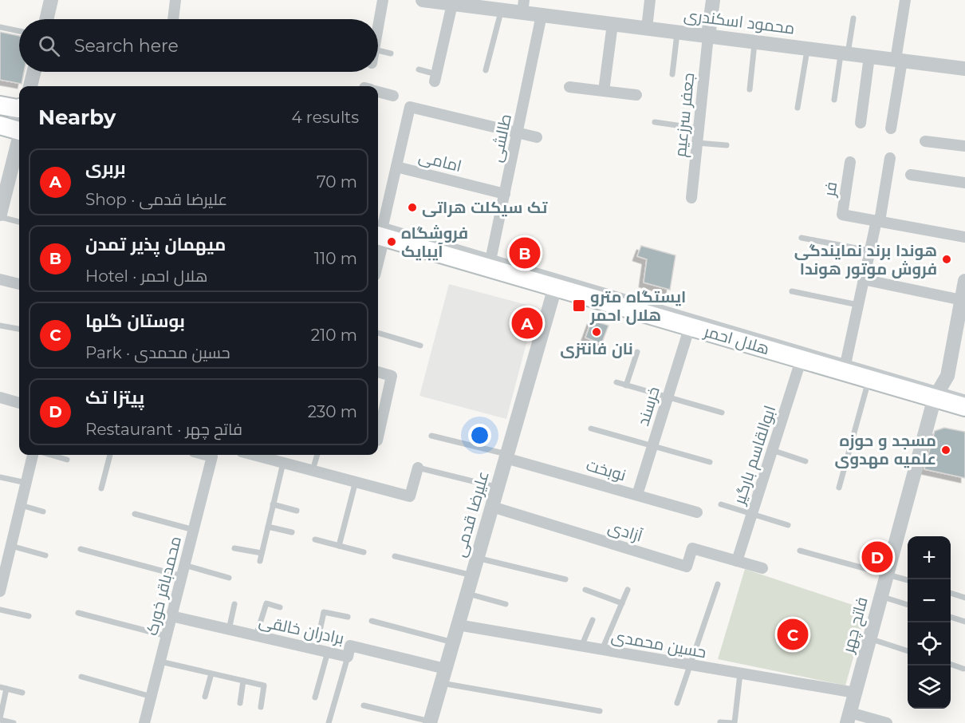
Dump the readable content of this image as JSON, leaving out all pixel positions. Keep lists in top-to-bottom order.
{
  "streets": {
    "main road": ["هلال احمر"],
    "street": [
      "محمود اسکندری",
      "جعفر سرزعیم",
      "طالشی",
      "امامی",
      "فر",
      "خرسند",
      "ابوالقاسم بارگیر",
      "نوبخت",
      "علیرضا قدمی",
      "آزادی",
      "محمدباقر خورک",
      "فاتح چهر",
      "برادران خالقی",
      "حسین محمدی"
    ]
  },
  "crossings": [
    ["محمود اسکندری", "جعفر سرزعیم"],
    ["محمود اسکندری", "طالشی"],
    ["طالشی", "امامی"],
    ["طالشی", "هلال احمر"],
    ["امامی", "هلال احمر"],
    ["هلال احمر", "خرسند"],
    ["هلال احمر", "ابوالقاسم بارگیر"],
    ["هلال احمر", "علیرضا قدمی"],
    ["هلال احمر", "فاتح چهر"],
    ["خرسند", "نوبخت"],
    ["ابوالقاسم بارگیر", "آزادی"],
    ["نوبخت", "علیرضا قدمی"],
    ["علیرضا قدمی", "آزادی"],
    ["علیرضا قدمی", "برادران خالقی"],
    ["علیرضا قدمی", "حسین محمدی"],
    ["محمدباقر خورک", "برادران خالقی"],
    ["فاتح چهر", "حسین محمدی"]
  ],
  "places": {
    "other": [
      "تک سیکلت هراتی",
      "فروشگاه آیبایک",
      "هوندا برند نمایندگی فروش موتور هوندا",
      "نان فانتزی",
      "مسجد و حوزه علمیه مهدوی"
    ],
    "transit": ["ایستگاه مترو هلال احمر"]
  },
  "page": {
    "search": "Search here",
    "heading": ["Nearby", "4 results"],
    "list": [
      {
        "mark": "A",
        "name": "بربری",
        "note": "Shop · علیرضا قدمی",
        "value": "70 m"
      },
      {
        "mark": "B",
        "name": "میهمان پذیر تمدن",
        "note": "Hotel · هلال احمر",
        "value": "110 m"
      },
      {
        "mark": "C",
        "name": "بوستان گلها",
        "note": "Park · حسین محمدی",
        "value": "210 m"
      },
      {
        "mark": "D",
        "name": "پیتزا تک",
        "note": "Restaurant · فاتح چهر",
        "value": "230 m"
      }
    ],
    "pins": [
      "B",
      "A",
      "D",
      "C"
    ],
    "map_buttons": ["+", "−"]
  }
}
